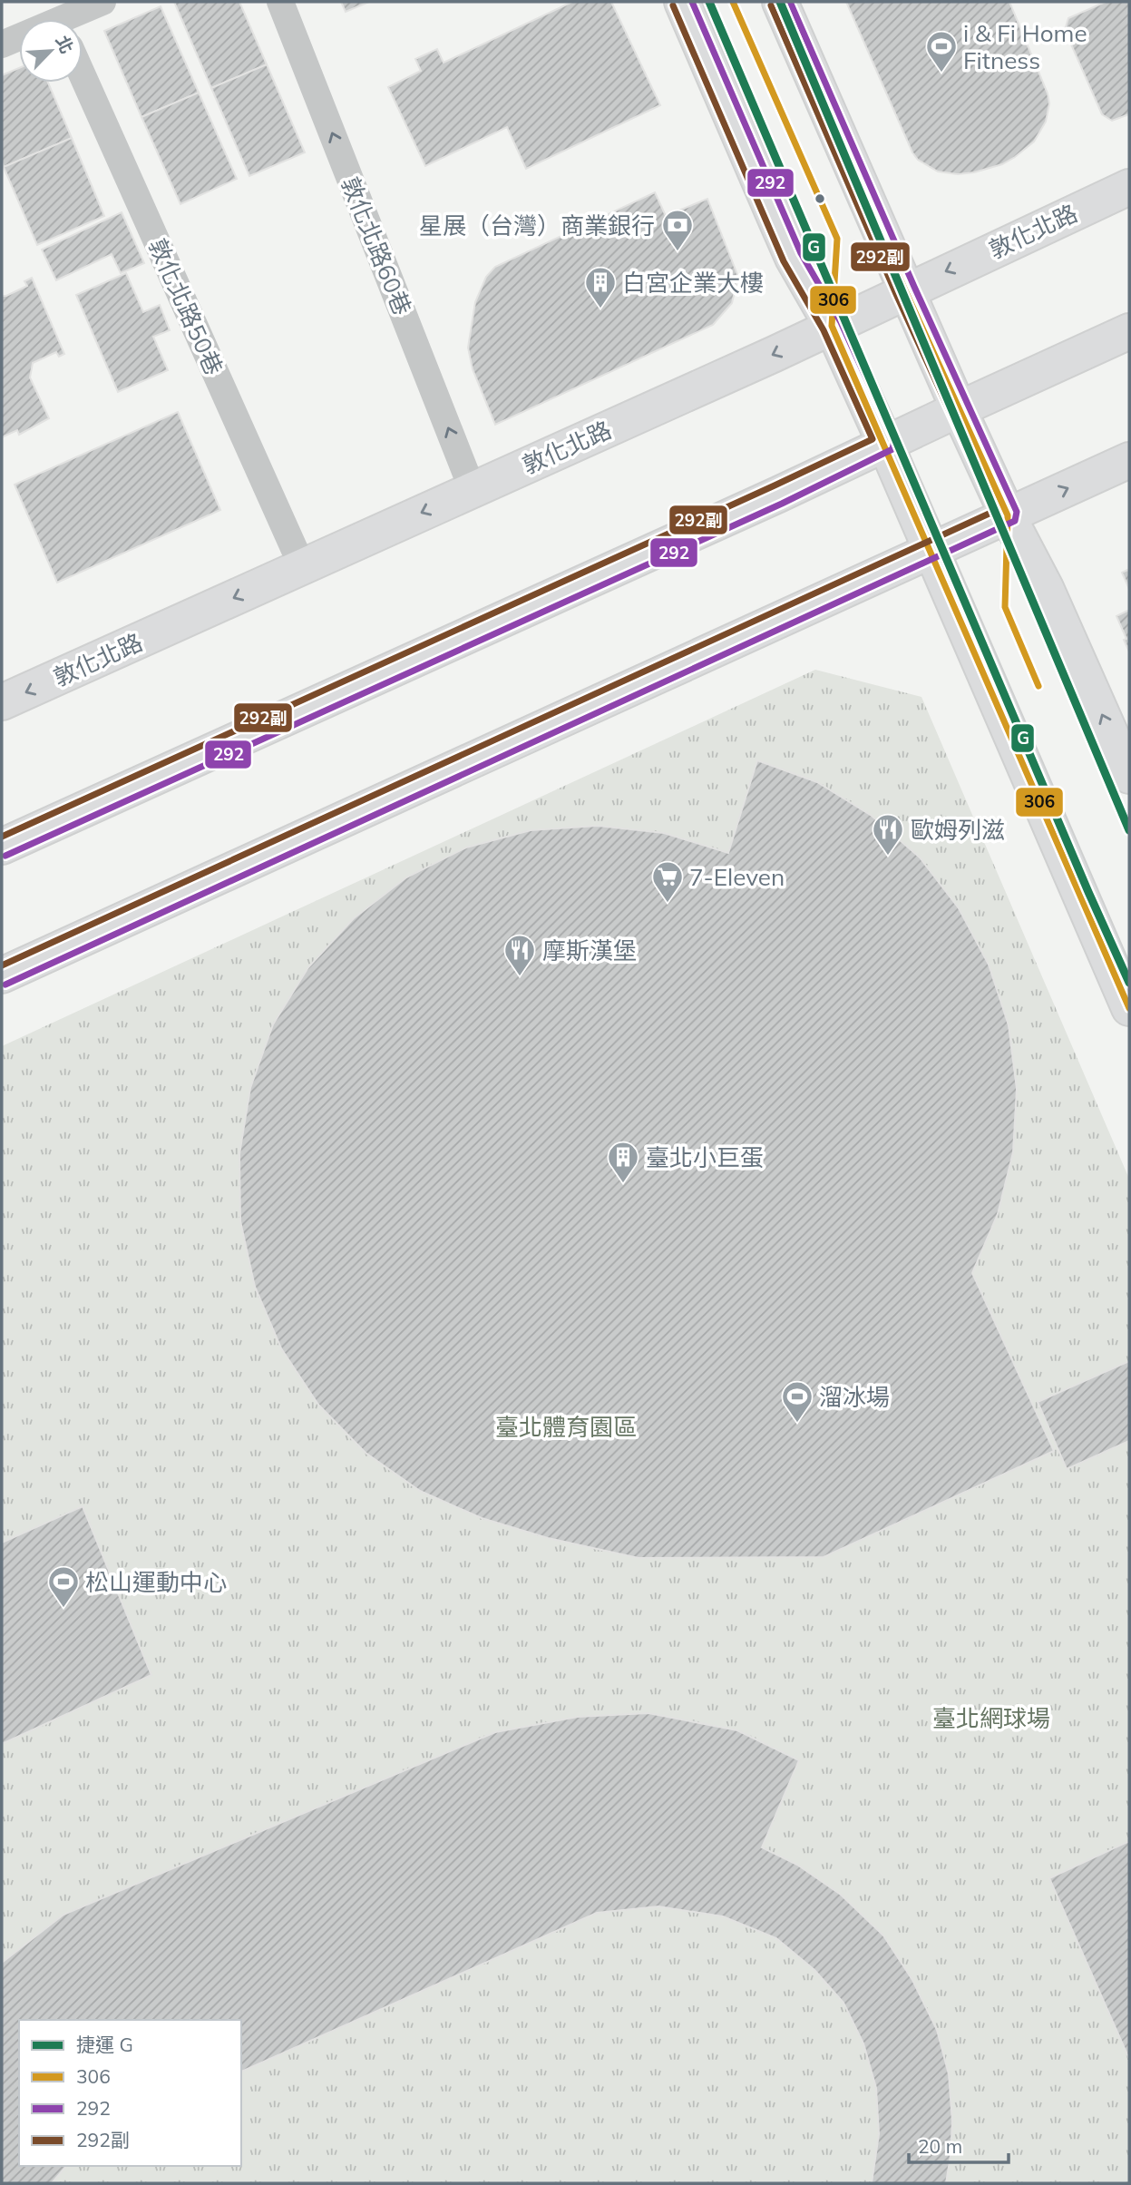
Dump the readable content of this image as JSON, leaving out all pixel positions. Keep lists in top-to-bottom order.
{
  "streets": {
    "main road": ["敦化北路"],
    "street": ["敦化北路60巷", "敦化北路50巷"]
  },
  "crossings": [
    ["敦化北路", "敦化北路60巷"],
    ["敦化北路", "敦化北路50巷"]
  ],
  "one_way": ["敦化北路60巷"],
  "parks": ["臺北體育園區", "臺北網球場"],
  "places": {
    "sports": ["i & Fi Home Fitness", "溜冰場", "松山運動中心"],
    "bank": ["星展（台灣）商業銀行"],
    "building": ["白宮企業大樓", "臺北小巨蛋"],
    "restaurant": ["歐姆列滋", "摩斯漢堡"],
    "supermarket": ["7-Eleven"]
  },
  "lines": [
    "metro line G",
    "transit line 306",
    "transit line 292",
    "transit line 292副"
  ],
  "legend": [
    "捷運 G",
    "306",
    "292",
    "292副"
  ],
  "scale_bar": "20 m",
  "north": "top right"
}
